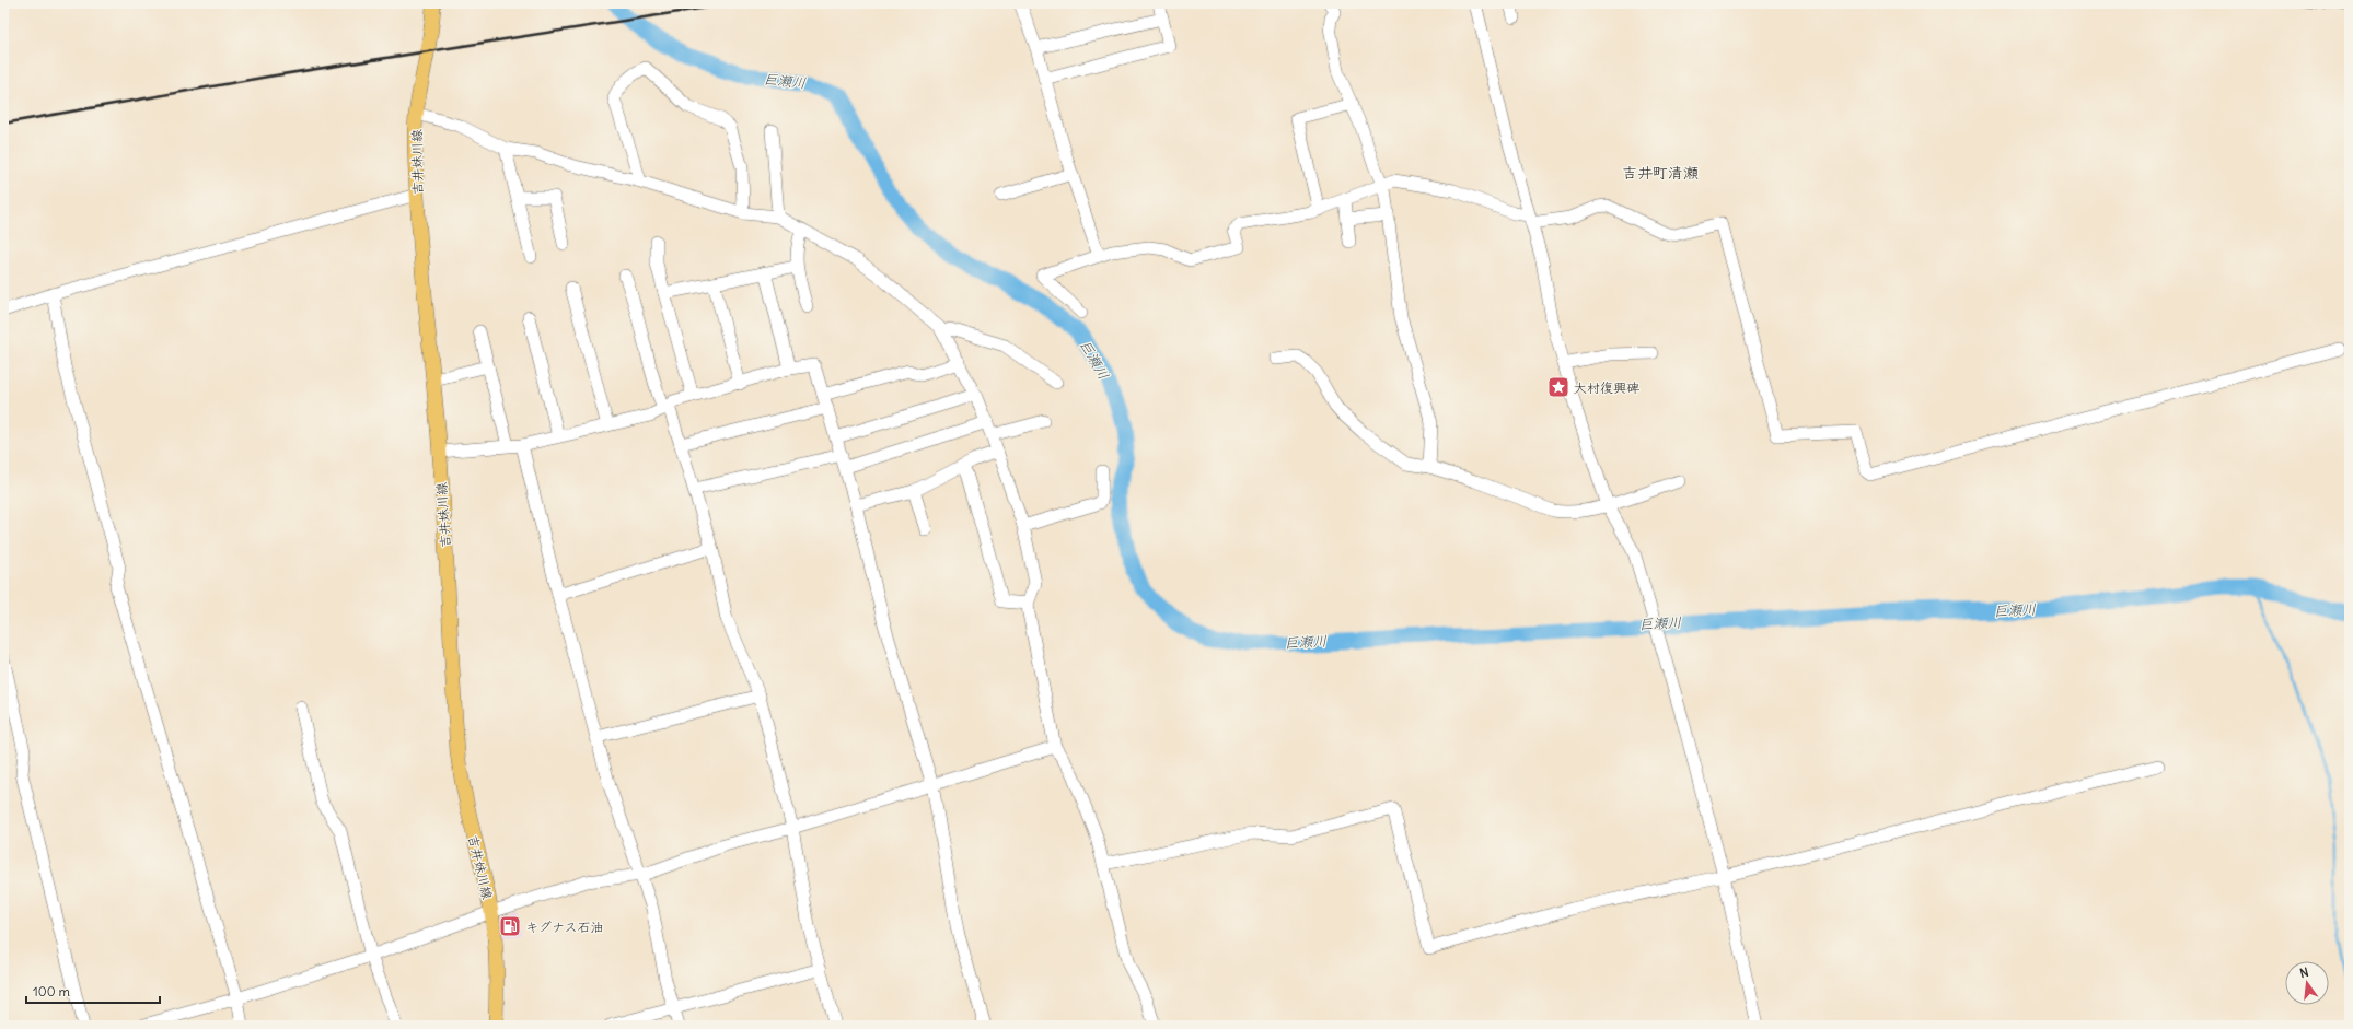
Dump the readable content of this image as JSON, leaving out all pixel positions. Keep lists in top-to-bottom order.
{
  "streets": {
    "main road": ["吉井妹川線"]
  },
  "districts": ["吉井町清瀬"],
  "water": ["巨瀬川"],
  "places": {
    "place": ["大村復興碑"],
    "fuel station": ["キグナス石油"]
  },
  "scale_bar": "100 m",
  "north": "top"
}
